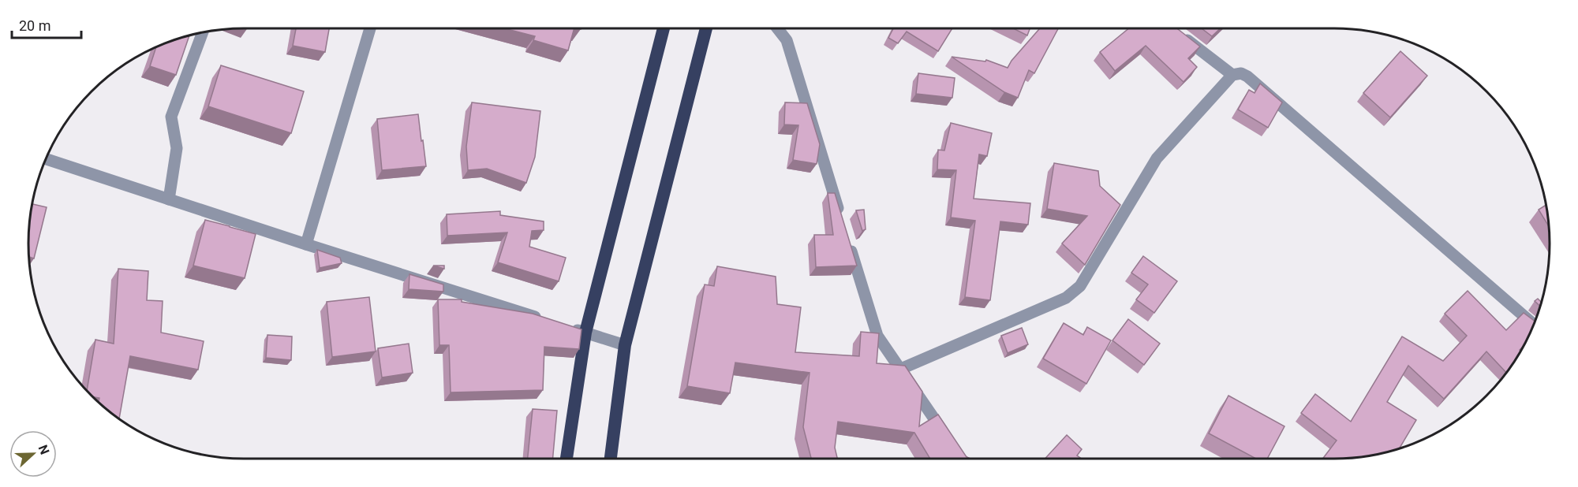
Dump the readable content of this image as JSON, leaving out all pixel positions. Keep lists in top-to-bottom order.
{
  "scale_bar": "20 m",
  "north": "right"
}
